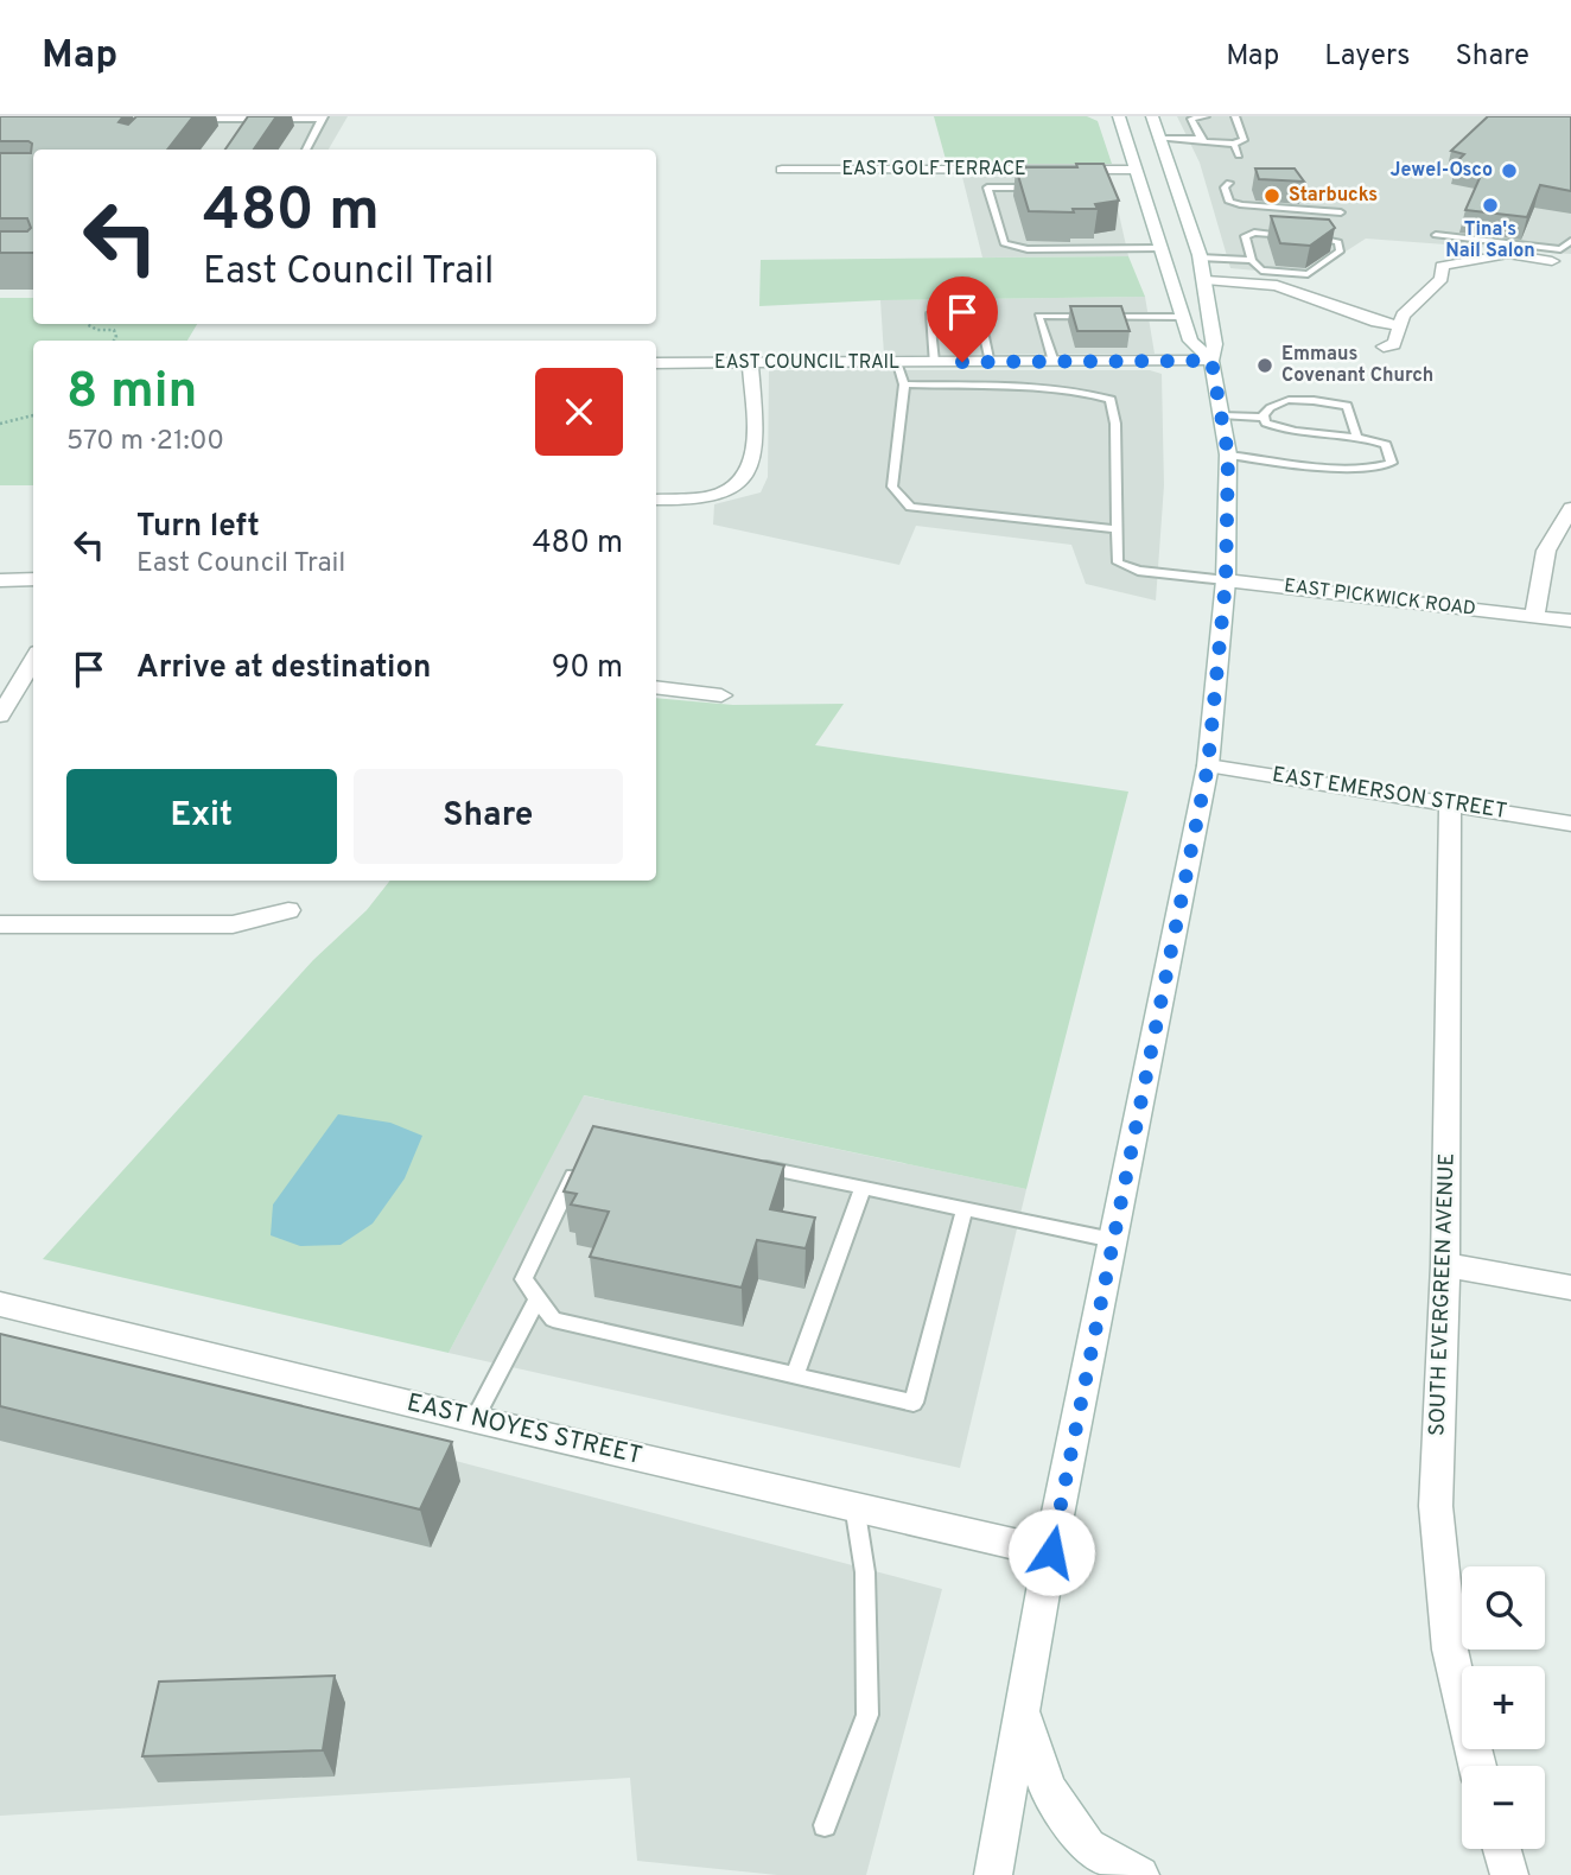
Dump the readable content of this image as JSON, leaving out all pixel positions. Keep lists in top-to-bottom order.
{
  "streets": {
    "street": [
      "EAST GOLF TERRACE",
      "EAST COUNCIL TRAIL",
      "EAST PICKWICK ROAD",
      "EAST EMERSON STREET",
      "SOUTH EVERGREEN AVENUE",
      "EAST NOYES STREET"
    ]
  },
  "crossings": [
    ["EAST EMERSON STREET", "SOUTH EVERGREEN AVENUE"]
  ],
  "places": [
    "Jewel-Osco",
    "Starbucks",
    "Tina's Nail Salon",
    "Emmaus Covenant Church"
  ],
  "page": {
    "header": "Map",
    "nav": ["Map", "Layers", "Share"],
    "turn": ["480 m", "East Council Trail"],
    "heading": ["8 min", "570 m · 21:00"],
    "list": [
      {
        "name": "Turn left",
        "note": "East Council Trail",
        "value": "480 m"
      },
      {
        "name": "Arrive at destination",
        "value": "90 m"
      }
    ],
    "buttons": ["Exit", "Share"],
    "map_buttons": ["+", "−"]
  }
}
